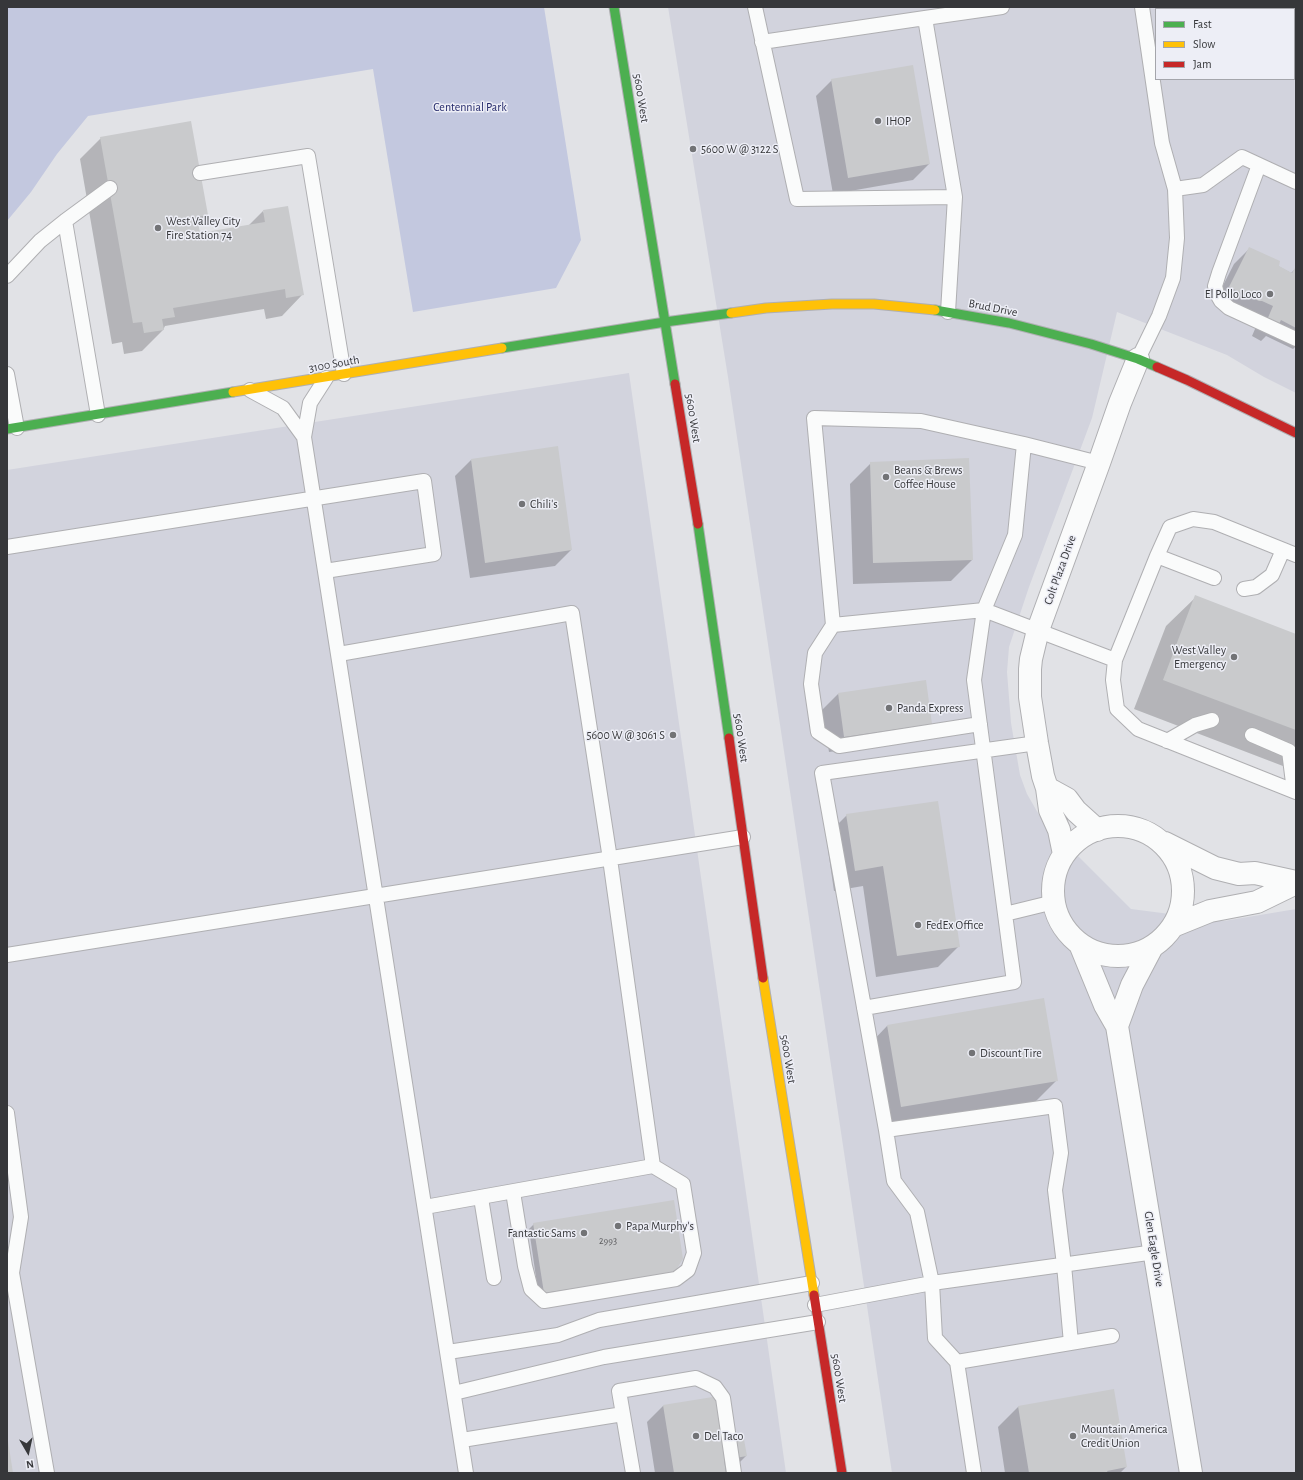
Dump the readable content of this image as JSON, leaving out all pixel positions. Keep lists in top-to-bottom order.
{
  "streets": {
    "main road": ["5600 West", "Brud Drive", "3100 South"],
    "street": ["Colt Plaza Drive", "Glen Eagle Drive"]
  },
  "crossings": [
    ["5600 West", "Brud Drive"],
    ["5600 West", "3100 South"],
    ["Brud Drive", "3100 South"],
    ["Brud Drive", "Colt Plaza Drive"],
    ["Colt Plaza Drive", "Glen Eagle Drive"]
  ],
  "parks": ["Centennial Park"],
  "places": [
    "IHOP",
    "5600 W @ 3122 S",
    "West Valley City Fire Station 74",
    "El Pollo Loco",
    "Beans & Brews Coffee House",
    "Chili's",
    "West Valley Emergency",
    "Panda Express",
    "5600 W @ 3061 S",
    "FedEx Office",
    "Discount Tire",
    "Papa Murphy's",
    "Fantastic Sams",
    "Del Taco",
    "Mountain America Credit Union"
  ],
  "house_numbers": ["2993"],
  "legend": ["Fast", "Slow", "Jam"],
  "north": "bottom"
}
